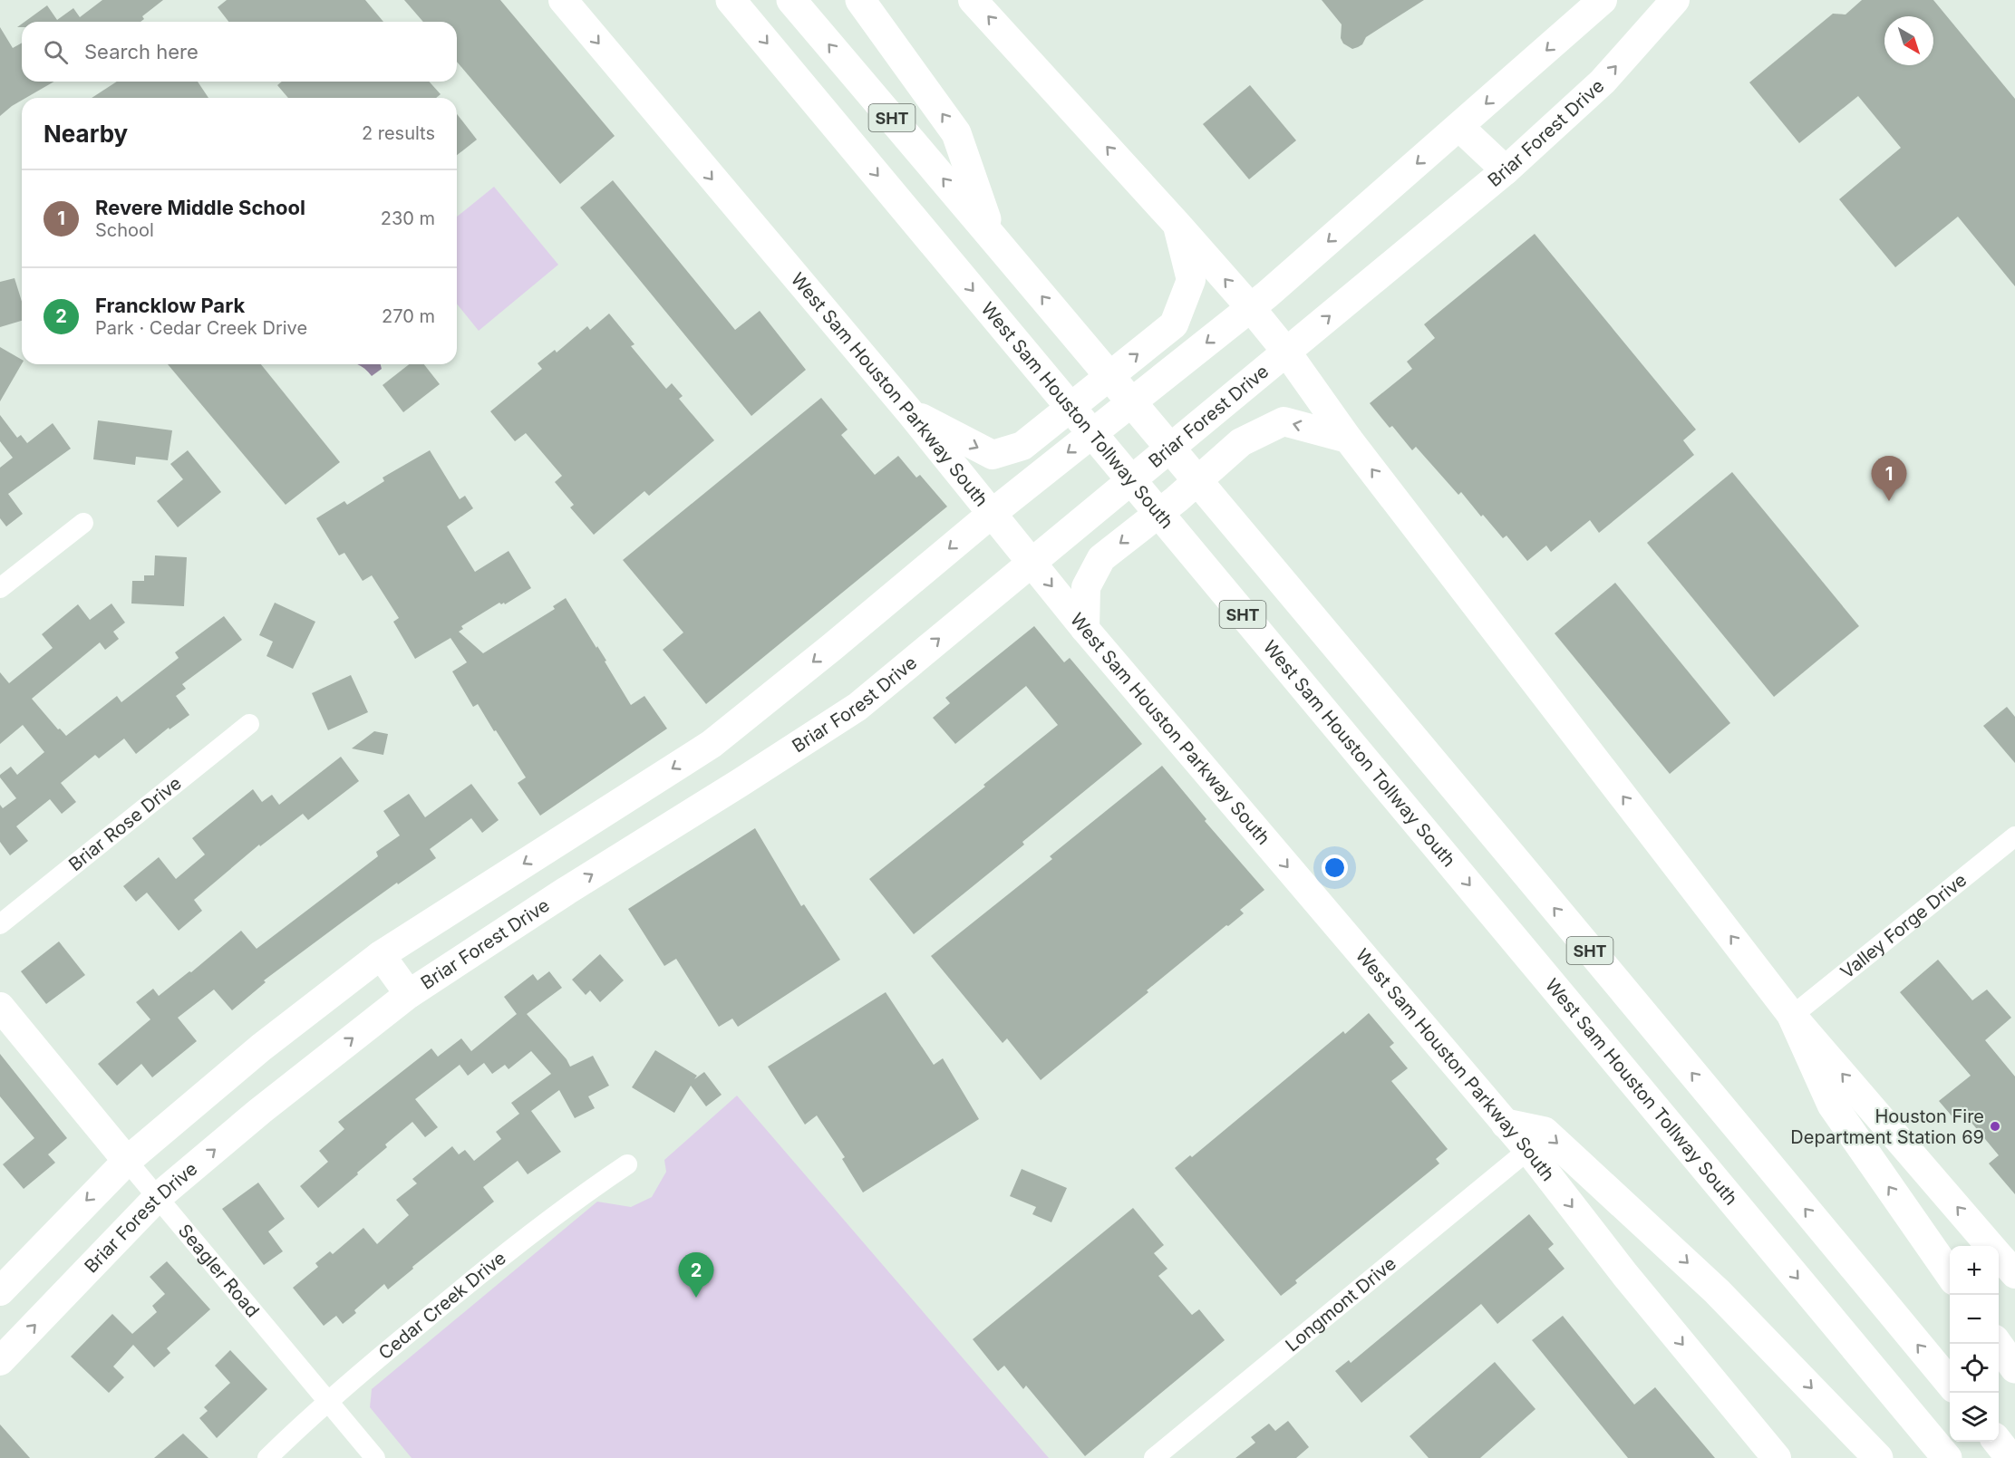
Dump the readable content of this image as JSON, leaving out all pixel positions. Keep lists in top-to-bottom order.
{
  "streets": {
    "highway": ["SHT", "West Sam Houston Tollway South"],
    "main road": ["Briar Forest Drive", "West Sam Houston Parkway South", "Seagler Road"],
    "street": [
      "Briar Rose Drive",
      "Valley Forge Drive",
      "Longmont Drive",
      "Cedar Creek Drive"
    ]
  },
  "crossings": [
    ["Briar Forest Drive", "West Sam Houston Parkway South"],
    ["Briar Forest Drive", "Seagler Road"],
    ["West Sam Houston Parkway South", "Longmont Drive"],
    ["Seagler Road", "Cedar Creek Drive"]
  ],
  "one_way": ["West Sam Houston Parkway South"],
  "places": ["Houston Fire Department Station 69"],
  "north": "bottom right",
  "page": {
    "search": "Search here",
    "heading": ["Nearby", "2 results"],
    "list": [
      {
        "mark": "1",
        "name": "Revere Middle School",
        "note": "School",
        "value": "230 m"
      },
      {
        "mark": "2",
        "name": "Francklow Park",
        "note": "Park · Cedar Creek Drive",
        "value": "270 m"
      }
    ],
    "pins": ["1", "2"],
    "map_buttons": ["+", "−"]
  }
}
